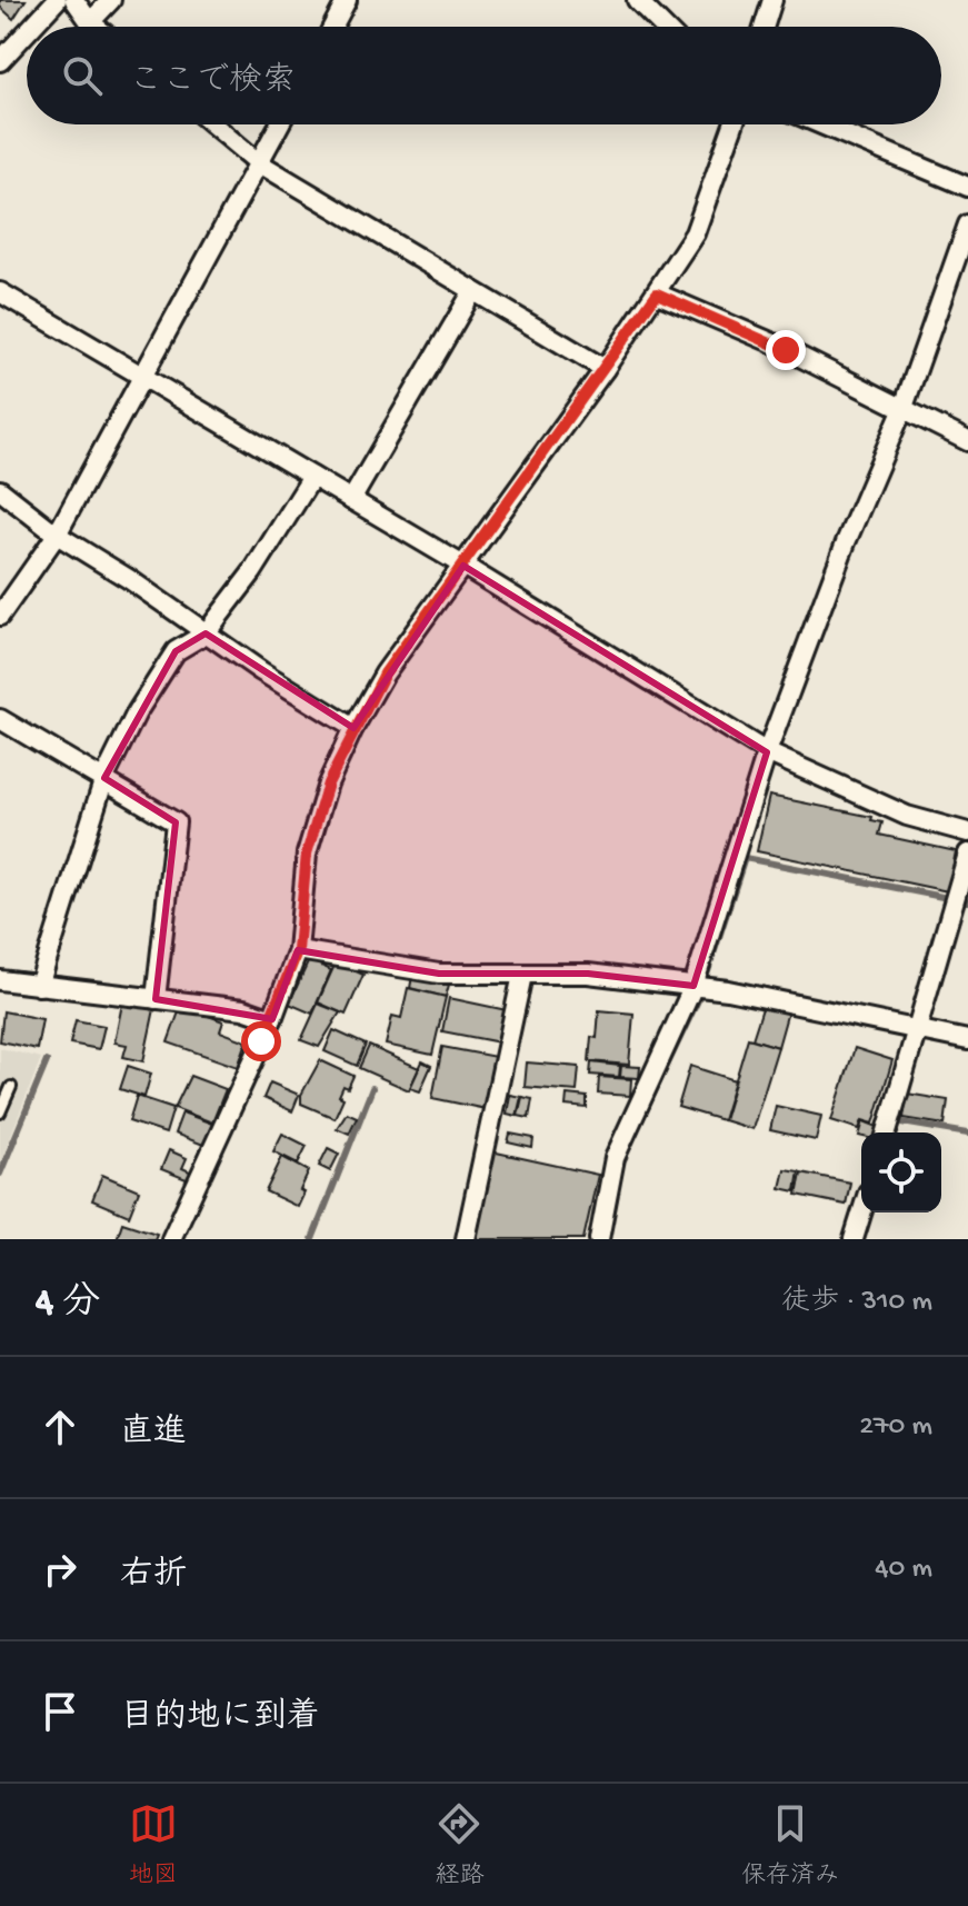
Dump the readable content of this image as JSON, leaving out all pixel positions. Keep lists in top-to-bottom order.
{
  "page": {
    "search": "ここで検索",
    "heading": ["4 分", "徒歩 · 310 m"],
    "list": [
      ["直進", "270 m"],
      ["右折", "40 m"],
      "目的地に到着"
    ],
    "nav": ["地図", "経路", "保存済み"]
  }
}
